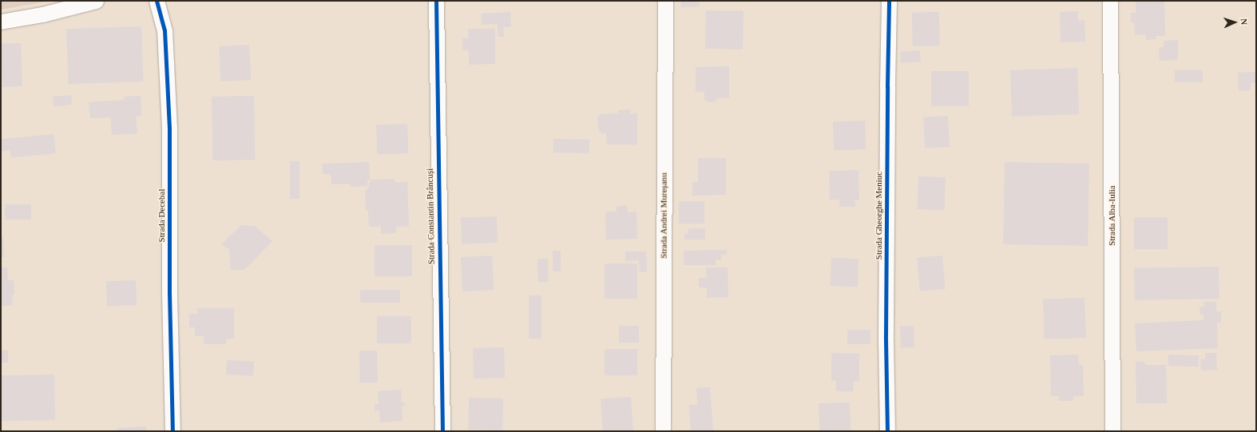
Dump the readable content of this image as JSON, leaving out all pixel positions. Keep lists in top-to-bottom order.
{
  "streets": {
    "street": [
      "Strada Decebal",
      "Strada Andrei Mureșanu",
      "Strada Gheorghe Meniuc",
      "Strada Alba-Iulia",
      "Strada Constantin Brâncuși"
    ]
  },
  "north": "right"
}
